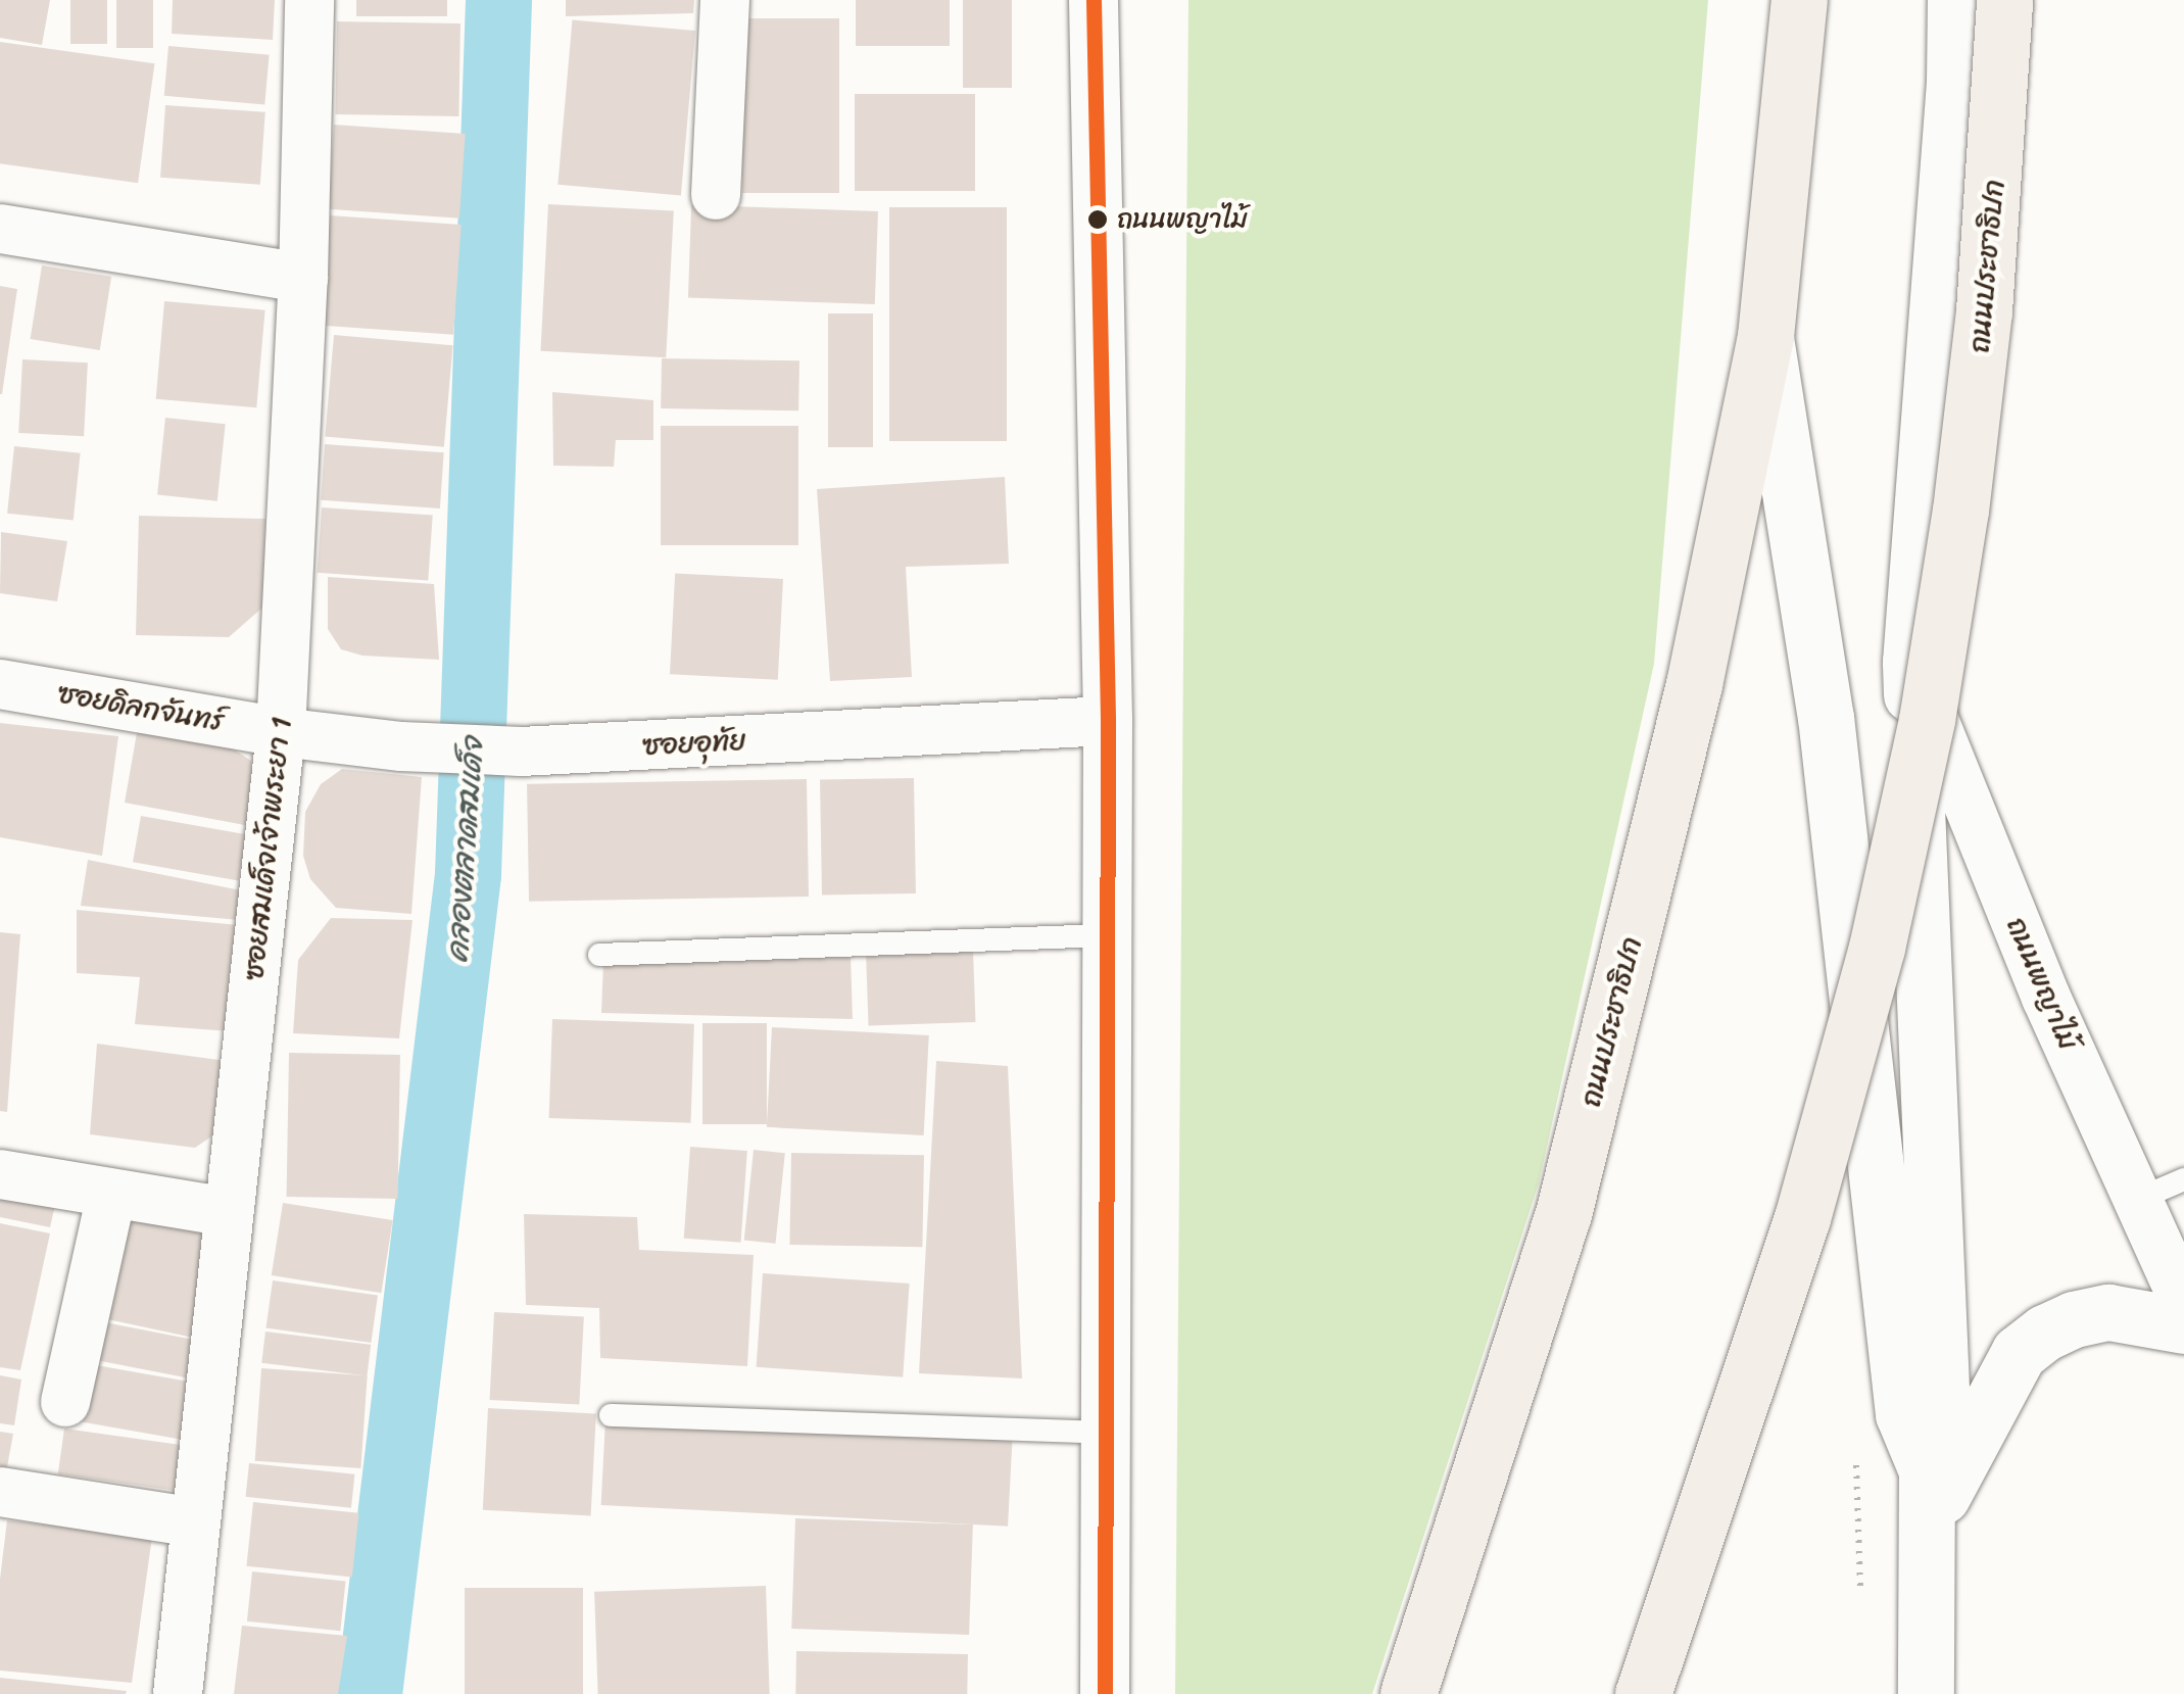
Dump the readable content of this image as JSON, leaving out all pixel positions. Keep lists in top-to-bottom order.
{
  "streets": {
    "main road": ["ถนนประชาธิปก"],
    "street": [
      "ซอยดิลกจันทร์",
      "ซอยอุทัย",
      "ซอยสมเด็จเจ้าพระยา 1",
      "ถนนพญาไม้"
    ]
  },
  "crossings": [
    ["ถนนประชาธิปก", "ถนนพญาไม้"],
    ["ซอยดิลกจันทร์", "ซอยอุทัย"],
    ["ซอยดิลกจันทร์", "ซอยสมเด็จเจ้าพระยา 1"],
    ["ซอยอุทัย", "ซอยสมเด็จเจ้าพระยา 1"]
  ],
  "water": ["คลองตลาดสมเด็จ"],
  "places": ["ถนนพญาไม้"]
}
